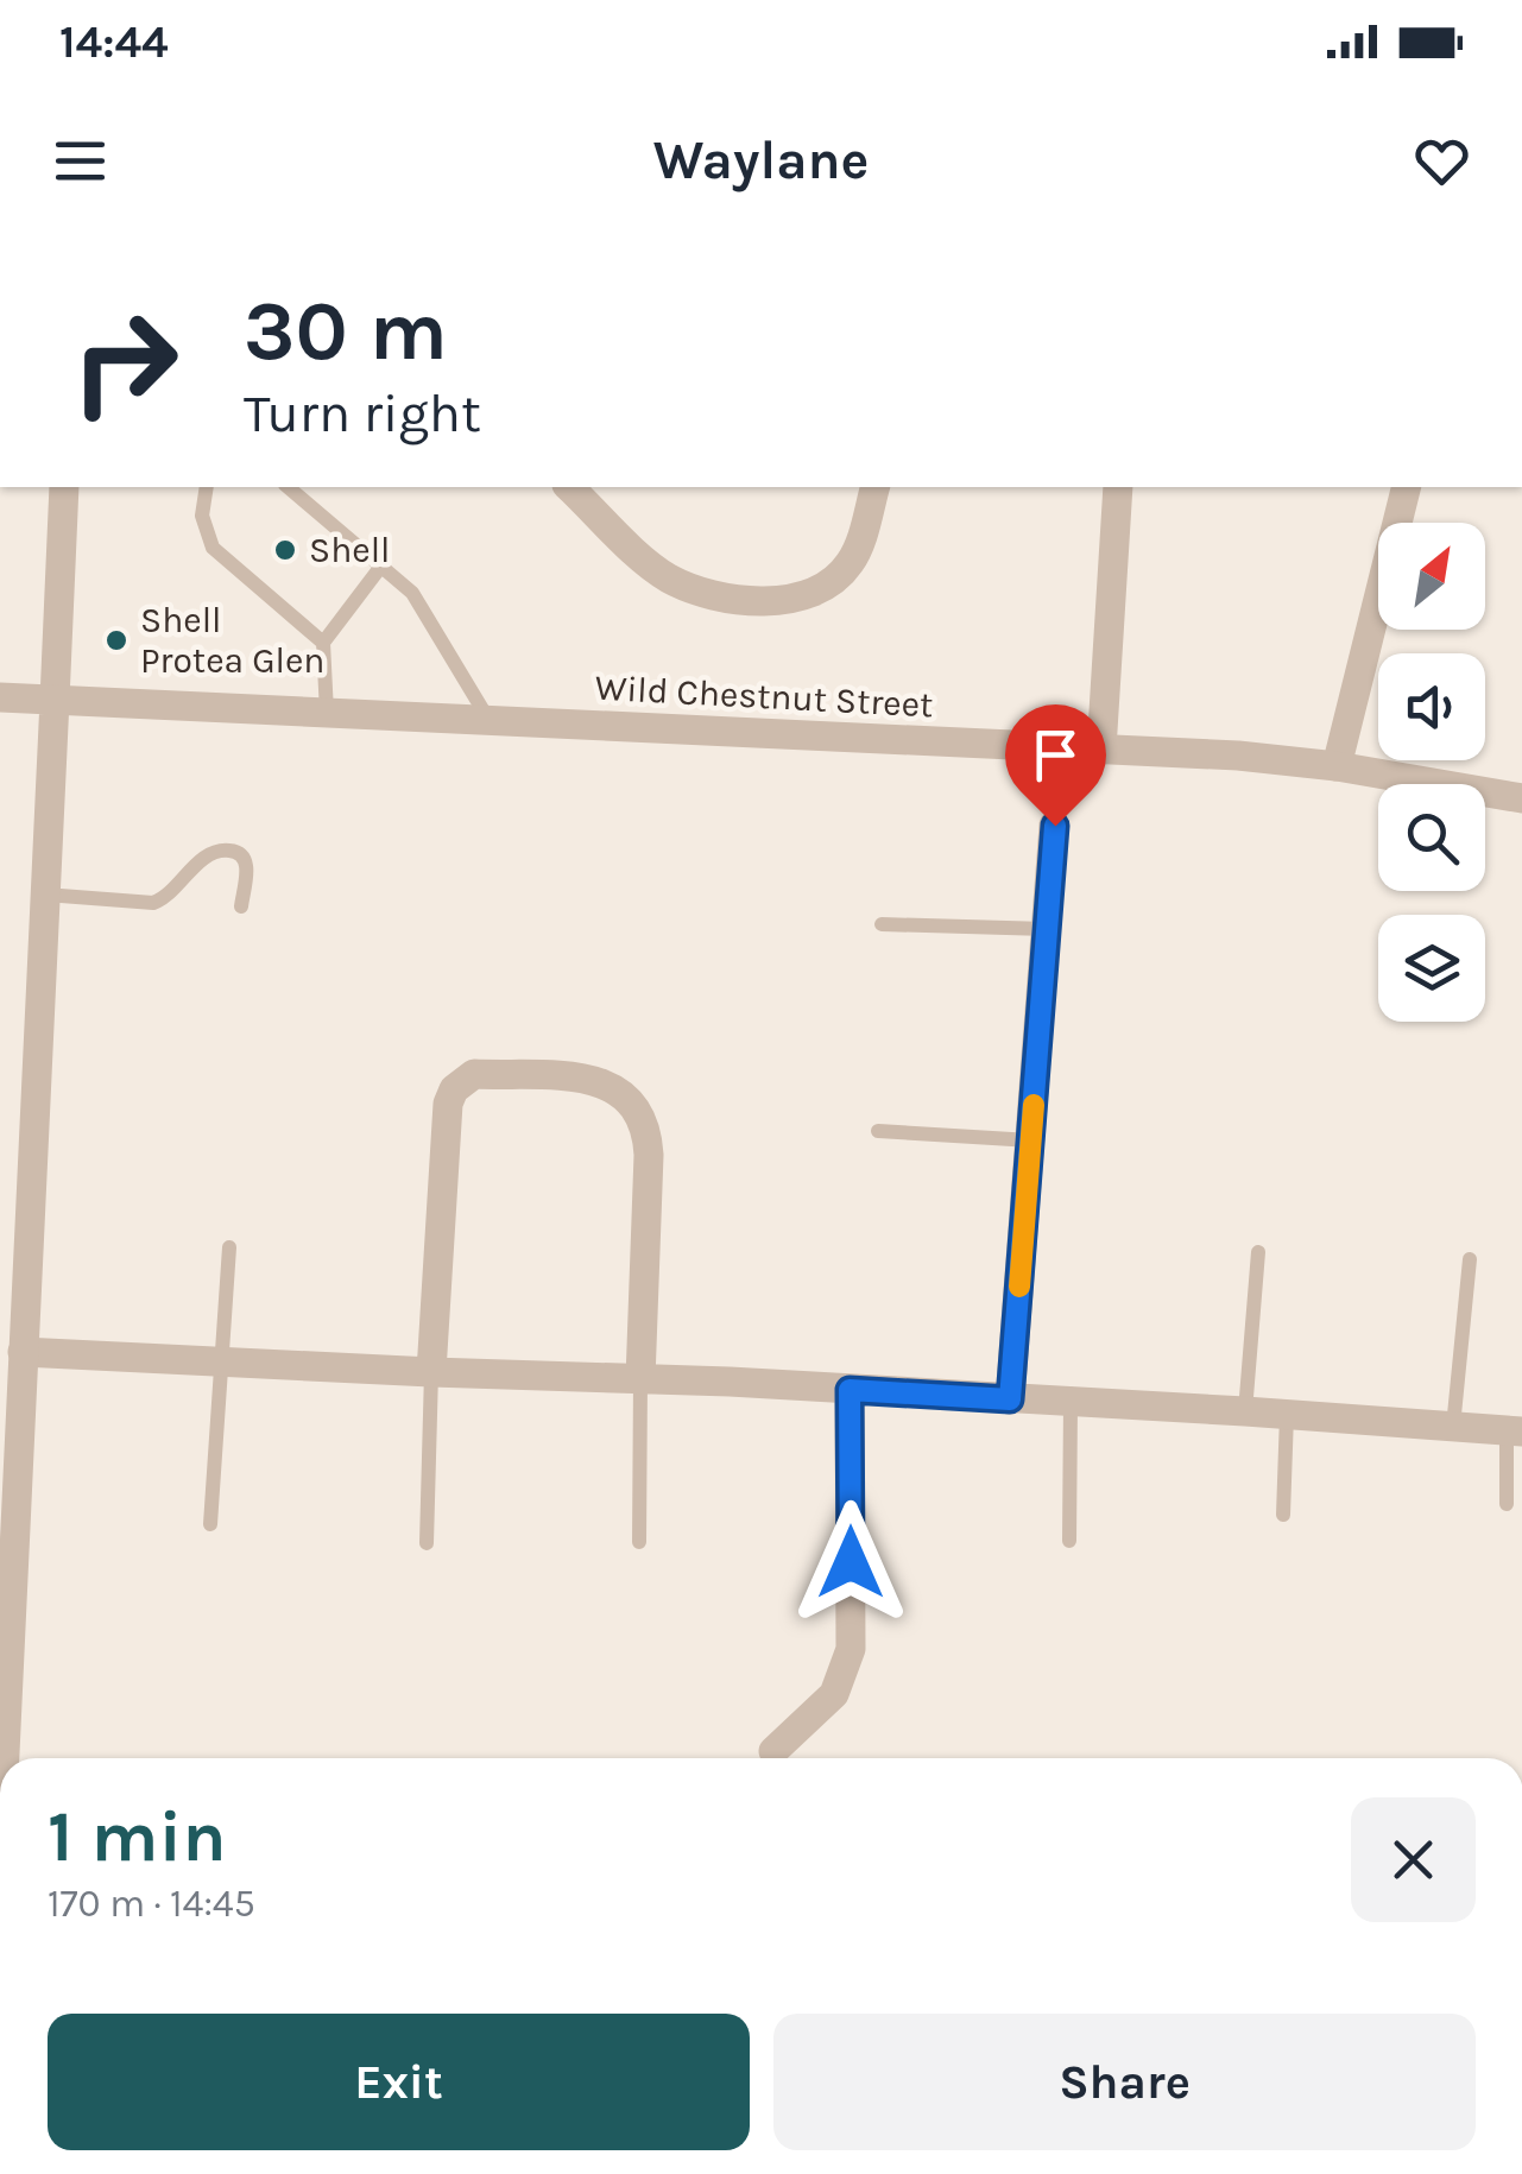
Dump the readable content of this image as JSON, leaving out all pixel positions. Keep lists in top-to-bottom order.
{
  "streets": {
    "street": ["Wild Chestnut Street"]
  },
  "places": ["Shell", "Shell Protea Glen"],
  "north": "top right",
  "page": {
    "status": "14:44",
    "header": "Waylane",
    "turn": ["30 m", "Turn right"],
    "heading": ["1 min", "170 m · 14:45"],
    "buttons": ["Exit", "Share"]
  }
}
